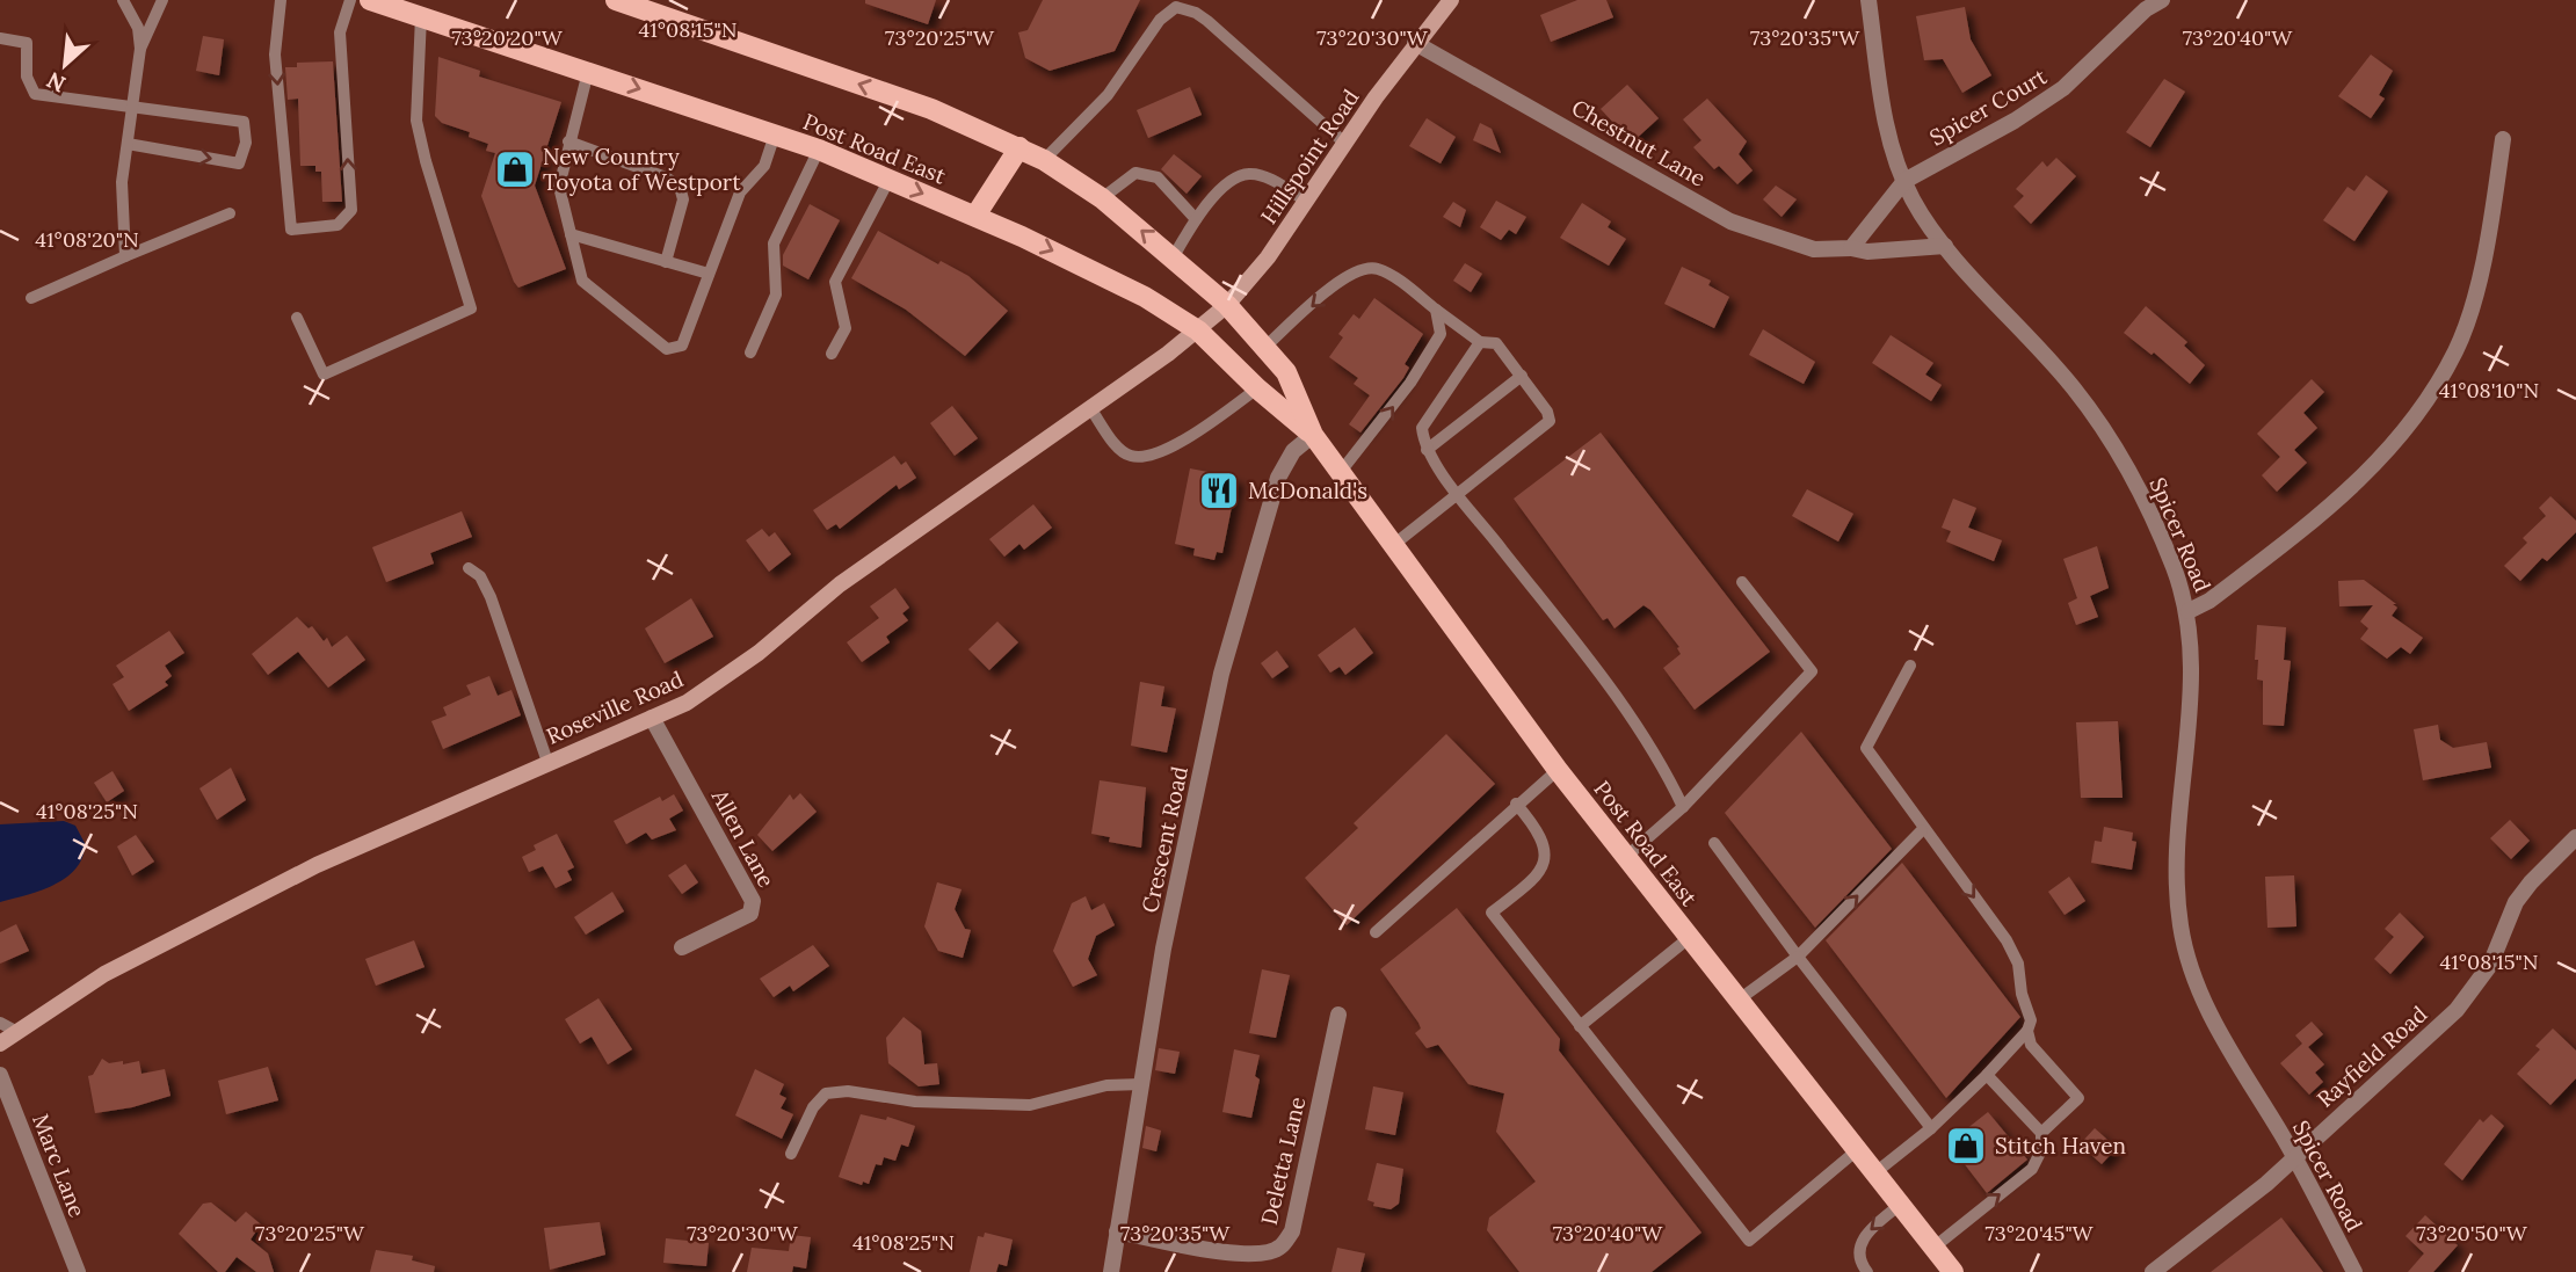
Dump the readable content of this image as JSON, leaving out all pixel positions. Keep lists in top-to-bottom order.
{
  "streets": {
    "main road": ["Post Road East"],
    "street": [
      "Spicer Court",
      "Chestnut Lane",
      "Hillspoint Road",
      "Spicer Road",
      "Roseville Road",
      "Allen Lane",
      "Crescent Road",
      "Rayfield Road",
      "Deletta Lane",
      "Marc Lane"
    ]
  },
  "crossings": [
    ["Spicer Court", "Spicer Road"],
    ["Chestnut Lane", "Hillspoint Road"],
    ["Chestnut Lane", "Spicer Road"],
    ["Post Road East", "Hillspoint Road"],
    ["Post Road East", "Roseville Road"],
    ["Post Road East", "Crescent Road"],
    ["Hillspoint Road", "Roseville Road"],
    ["Spicer Road", "Rayfield Road"],
    ["Roseville Road", "Allen Lane"],
    ["Crescent Road", "Deletta Lane"]
  ],
  "places": {
    "shop": ["New Country Toyota of Westport", "Stitch Haven"],
    "restaurant": ["McDonald's"]
  },
  "north": "bottom left",
  "coordinates": [
    "41°08'15\"N",
    "73°20'20\"W",
    "73°20'25\"W",
    "73°20'30\"W",
    "73°20'35\"W",
    "73°20'40\"W",
    "41°08'20\"N",
    "41°08'10\"N",
    "41°08'25\"N",
    "73°20'45\"W",
    "73°20'50\"W"
  ]
}
